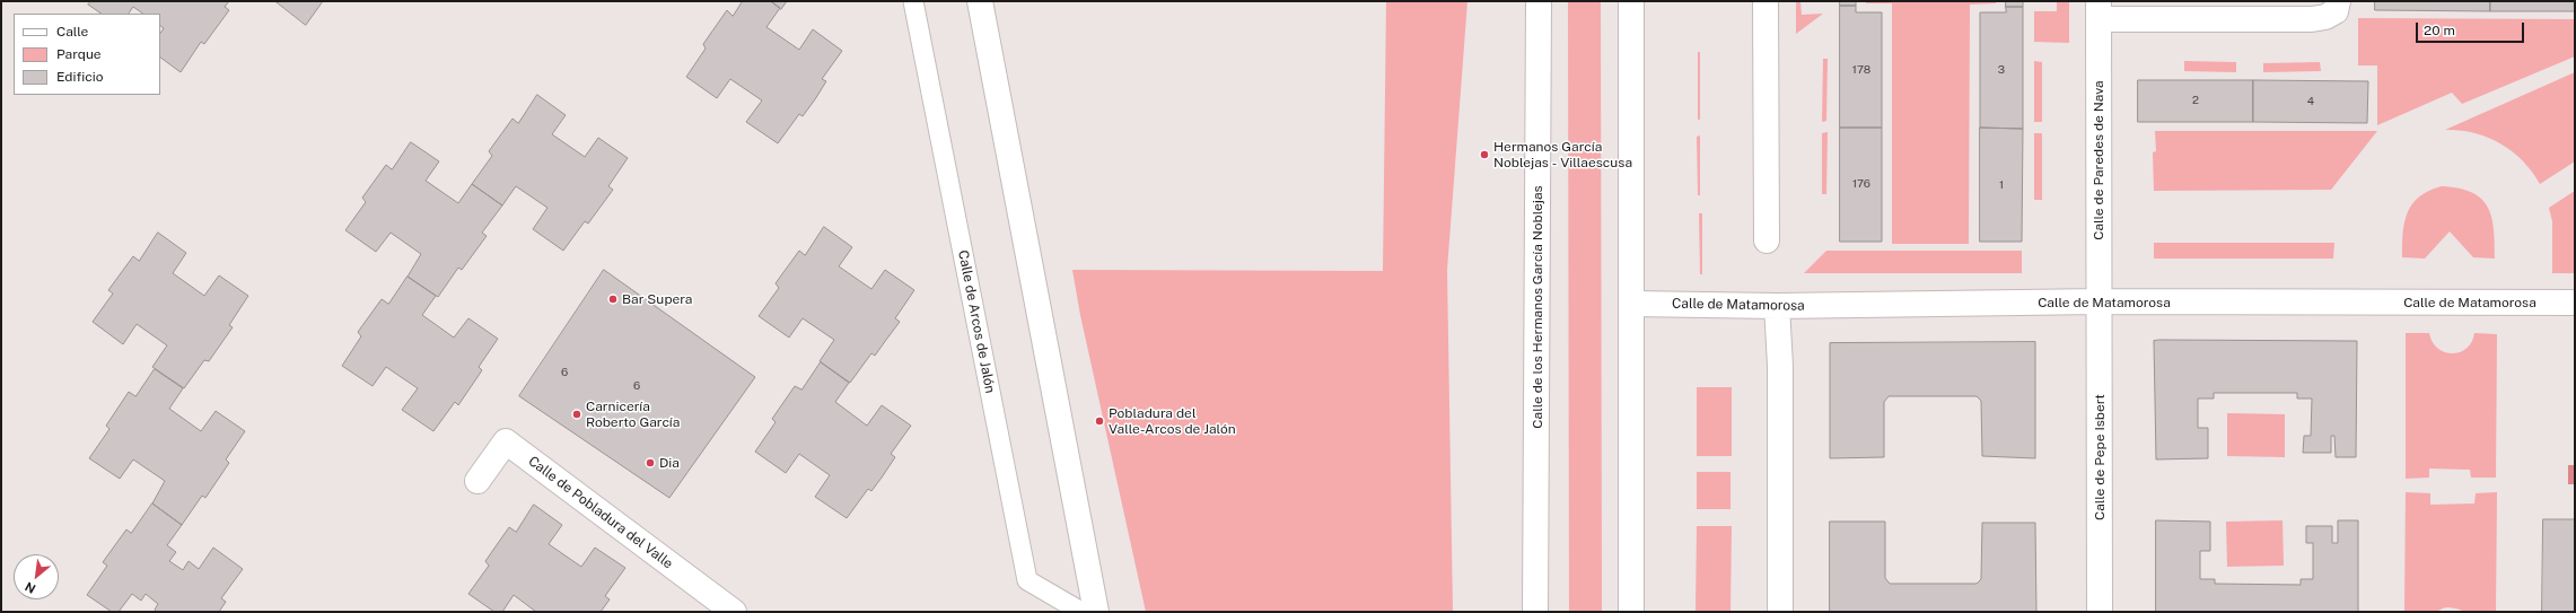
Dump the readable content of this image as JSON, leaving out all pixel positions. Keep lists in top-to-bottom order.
{
  "streets": {
    "street": [
      "Calle de Paredes de Nava",
      "Calle de Matamorosa",
      "Calle de los Hermanos García Noblejas",
      "Calle de Pepe Isbert",
      "Calle de Pobladura del Valle"
    ],
    "lane": ["Calle de Arcos de Jalón"]
  },
  "crossings": [
    ["Calle de Paredes de Nava", "Calle de Matamorosa"],
    ["Calle de Paredes de Nava", "Calle de Pepe Isbert"],
    ["Calle de Matamorosa", "Calle de Pepe Isbert"]
  ],
  "places": [
    "Hermanos García Noblejas - Villaescusa",
    "Bar Supera",
    "Carnicería Roberto García",
    "Pobladura del Valle-Arcos de Jalón",
    "Dia"
  ],
  "house_numbers": [
    "178",
    "3",
    "2",
    "4",
    "176",
    "1",
    "6",
    "6"
  ],
  "legend": ["Calle", "Parque", "Edificio"],
  "scale_bar": "20 m",
  "north": "bottom left"
}
